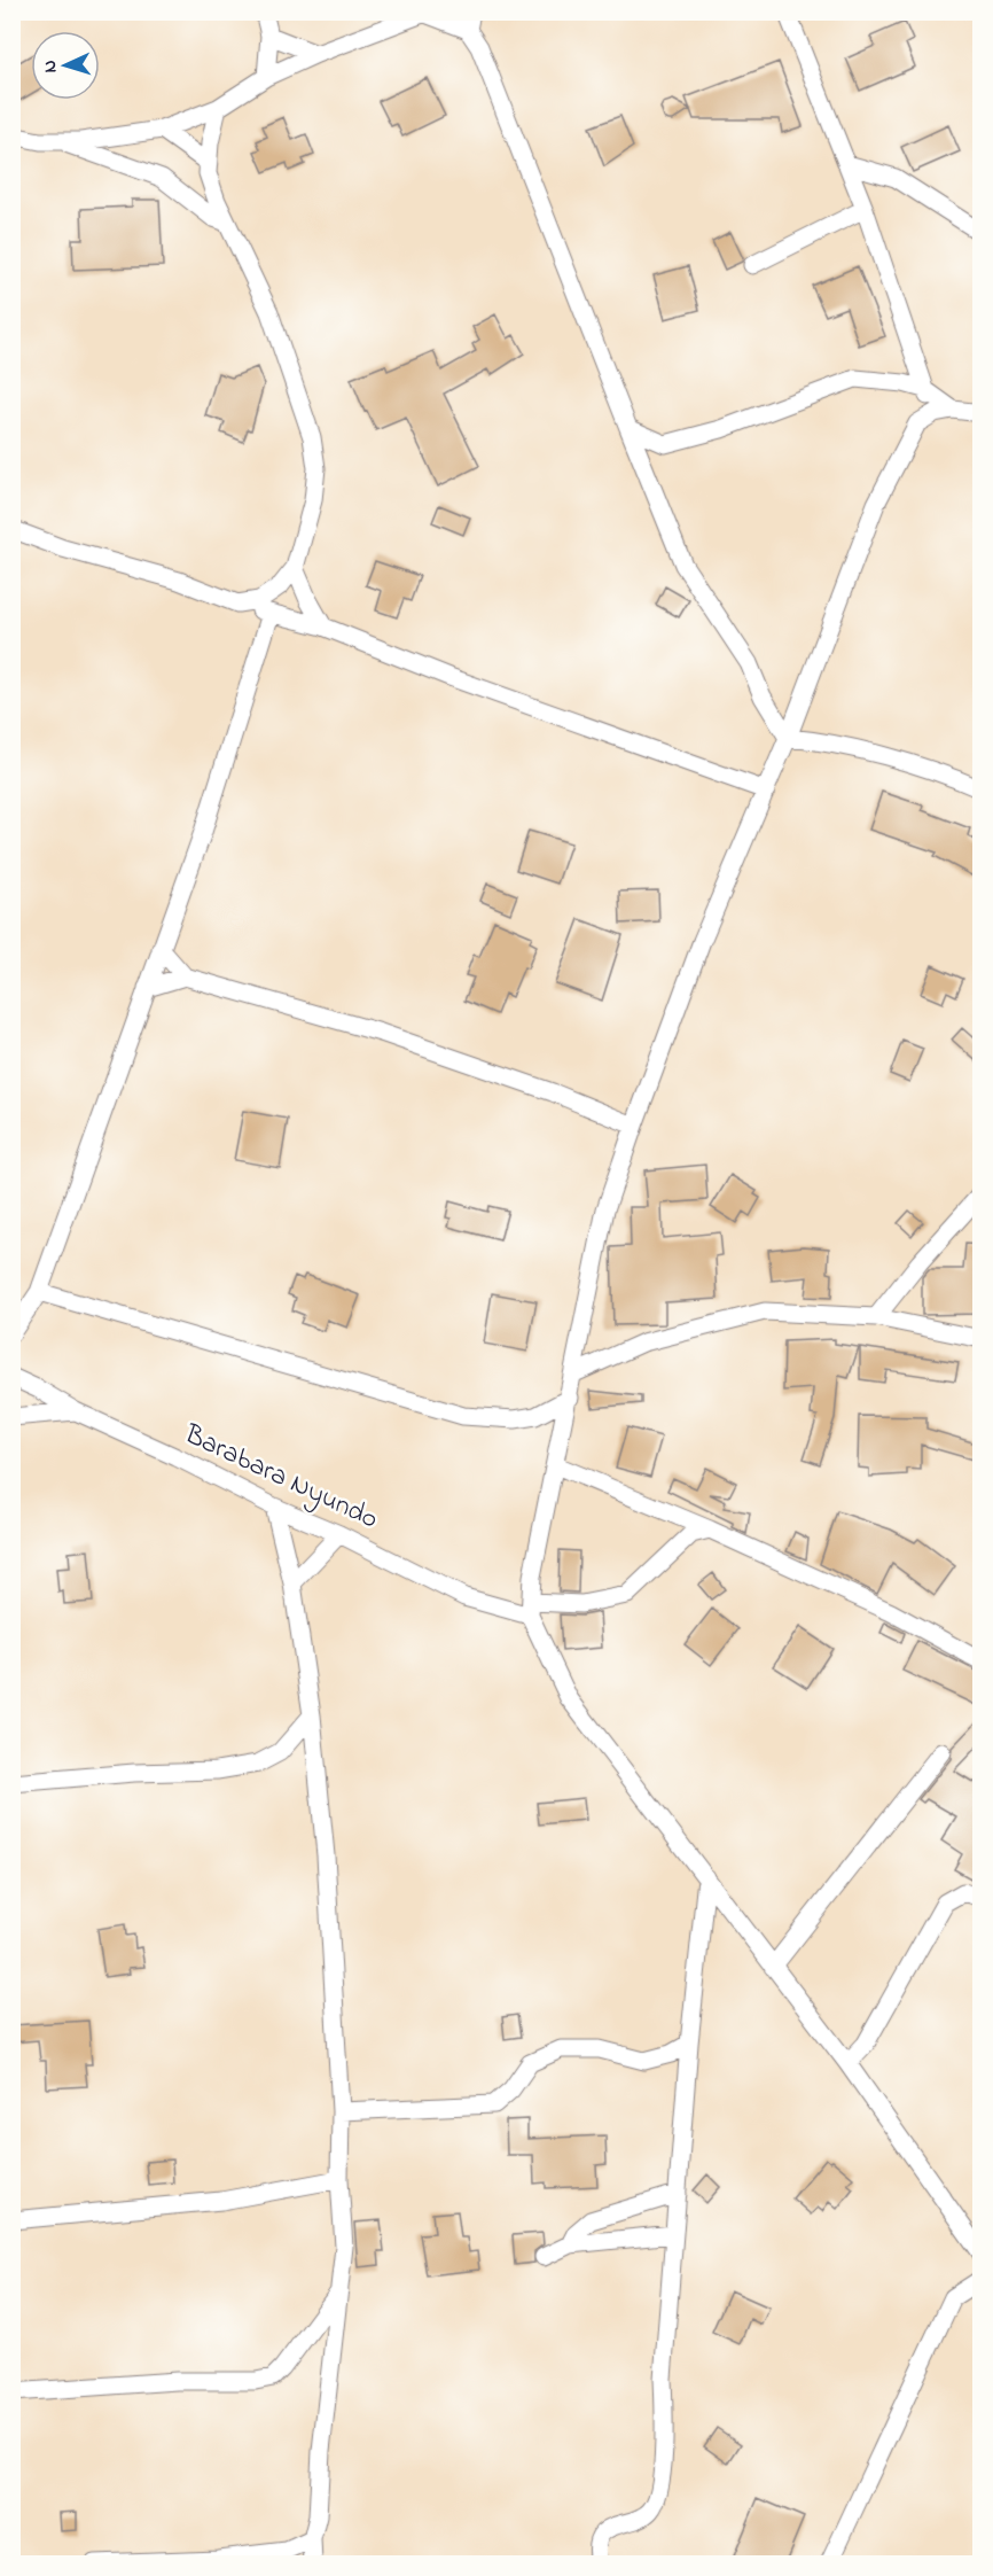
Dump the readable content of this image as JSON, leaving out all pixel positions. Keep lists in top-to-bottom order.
{
  "streets": {
    "street": ["Barabara Nyundo"]
  },
  "north": "left"
}
